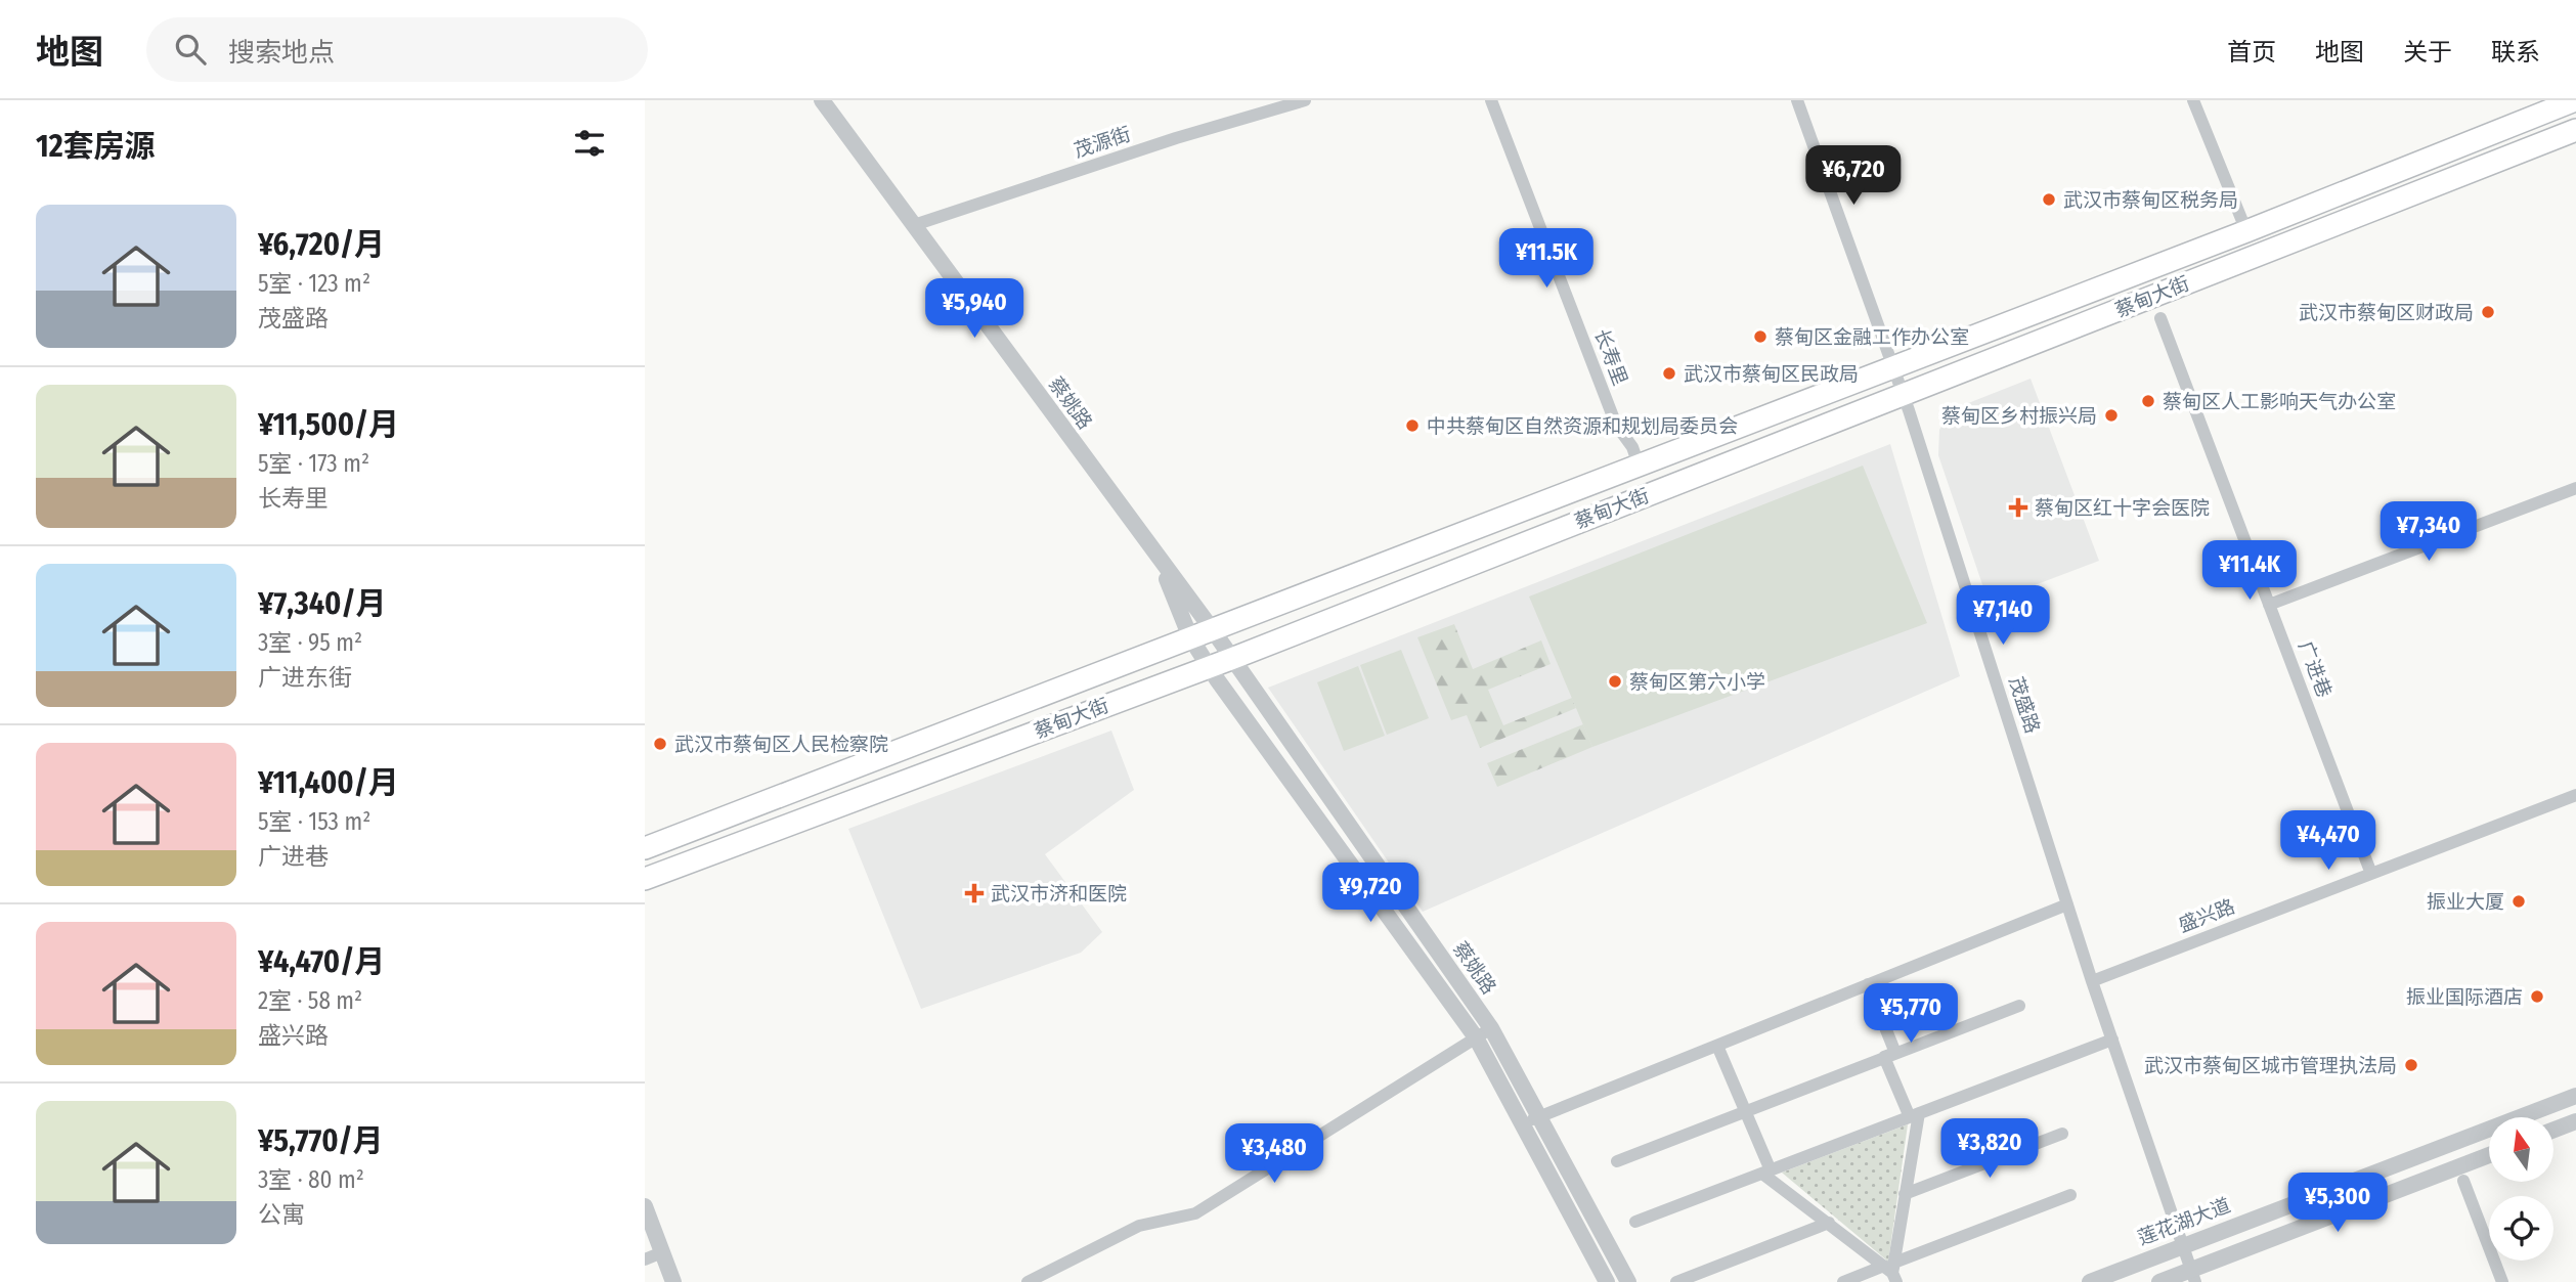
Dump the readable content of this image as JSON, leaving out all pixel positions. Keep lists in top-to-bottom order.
{
  "streets": {
    "main road": ["蔡甸大街"],
    "street": [
      "茂源街",
      "长寿里",
      "蔡姚路",
      "广进巷",
      "茂盛路",
      "盛兴路",
      "莲花湖大道"
    ]
  },
  "crossings": [
    ["茂源街", "蔡姚路"],
    ["蔡甸大街", "长寿里"],
    ["蔡甸大街", "蔡姚路"],
    ["蔡甸大街", "茂盛路"],
    ["广进巷", "盛兴路"],
    ["茂盛路", "盛兴路"],
    ["茂盛路", "莲花湖大道"]
  ],
  "places": {
    "other": [
      "武汉市蔡甸区税务局",
      "武汉市蔡甸区财政局",
      "蔡甸区金融工作办公室",
      "武汉市蔡甸区民政局",
      "蔡甸区人工影响天气办公室",
      "蔡甸区乡村振兴局",
      "中共蔡甸区自然资源和规划局委员会",
      "蔡甸区第六小学",
      "武汉市蔡甸区人民检察院",
      "振业大厦",
      "振业国际酒店",
      "武汉市蔡甸区城市管理执法局"
    ],
    "health": ["蔡甸区红十字会医院", "武汉市济和医院"]
  },
  "north": "top",
  "page": {
    "header": "地图",
    "search": "搜索地点",
    "nav": [
      "首页",
      "地图",
      "关于",
      "联系"
    ],
    "heading": "12套房源",
    "price": [
      "¥6,720",
      "¥11.5K",
      "¥5,940",
      "¥7,340",
      "¥11.4K",
      "¥7,140",
      "¥4,470",
      "¥9,720",
      "¥5,770",
      "¥3,820",
      "¥3,480",
      "¥5,300"
    ],
    "list": [
      {
        "name": "¥6,720/月",
        "note": "5室 · 123 m² · 茂盛路"
      },
      {
        "name": "¥11,500/月",
        "note": "5室 · 173 m² · 长寿里"
      },
      {
        "name": "¥7,340/月",
        "note": "3室 · 95 m² · 广进东街"
      },
      {
        "name": "¥11,400/月",
        "note": "5室 · 153 m² · 广进巷"
      },
      {
        "name": "¥4,470/月",
        "note": "2室 · 58 m² · 盛兴路"
      },
      {
        "name": "¥5,770/月",
        "note": "3室 · 80 m² · 公寓"
      }
    ]
  }
}
